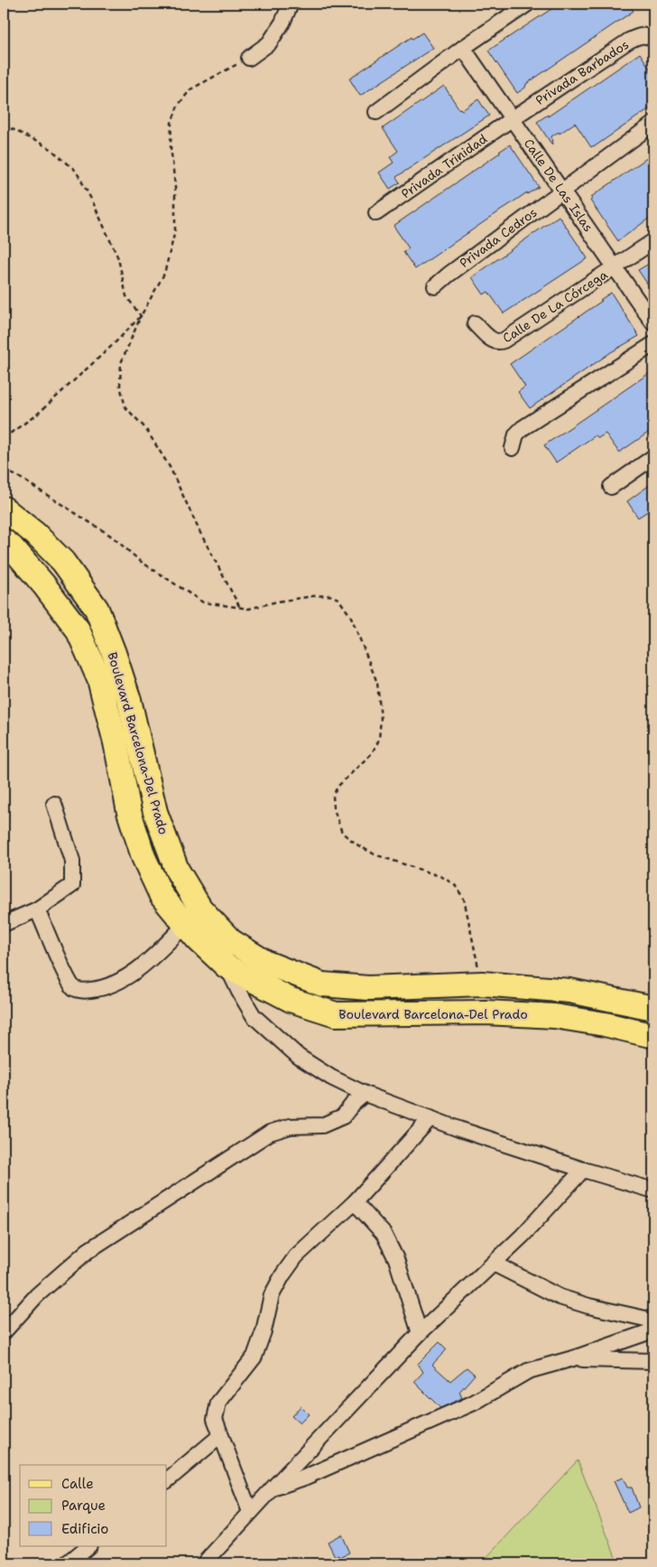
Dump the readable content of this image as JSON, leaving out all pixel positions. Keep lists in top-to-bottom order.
{
  "streets": {
    "main road": ["Boulevard Barcelona-Del Prado"],
    "street": [
      "Privada Barbados",
      "Privada Trinidad",
      "Calle De Las Islas",
      "Privada Cedros",
      "Calle De La Córcega"
    ]
  },
  "crossings": [
    ["Privada Barbados", "Privada Trinidad"],
    ["Privada Barbados", "Calle De Las Islas"],
    ["Privada Trinidad", "Calle De Las Islas"],
    ["Calle De Las Islas", "Privada Cedros"],
    ["Calle De Las Islas", "Calle De La Córcega"]
  ],
  "legend": ["Calle", "Parque", "Edificio"]
}
